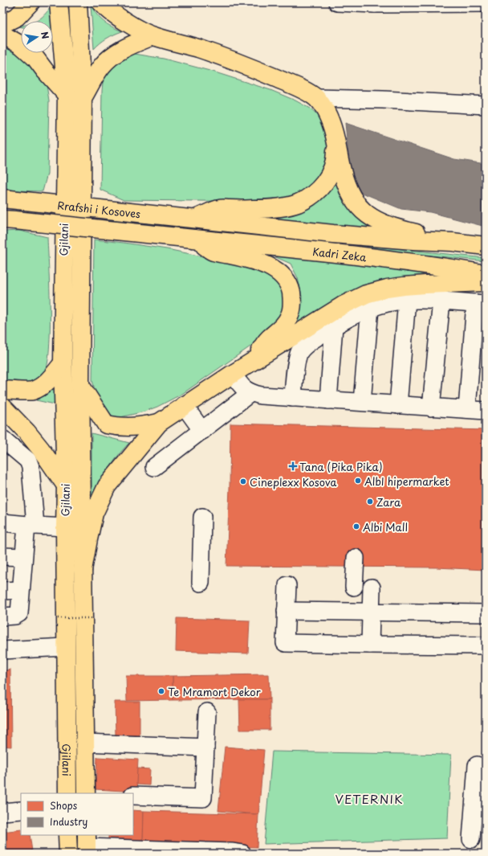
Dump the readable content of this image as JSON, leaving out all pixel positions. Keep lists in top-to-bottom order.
{
  "streets": {
    "main road": ["Rrafshi i Kosoves", "Gjilani", "Kadri Zeka"]
  },
  "crossings": [
    ["Rrafshi i Kosoves", "Gjilani"],
    ["Rrafshi i Kosoves", "Kadri Zeka"]
  ],
  "districts": ["VETERNIK"],
  "places": {
    "health": ["Tana (Pika Pika)"],
    "other": [
      "AlbI hipermarket",
      "Cineplexx Kosova",
      "Zara",
      "Albi Mall",
      "Te Mramort Dekor"
    ]
  },
  "legend": ["Shops", "Industry"],
  "north": "right"
}
